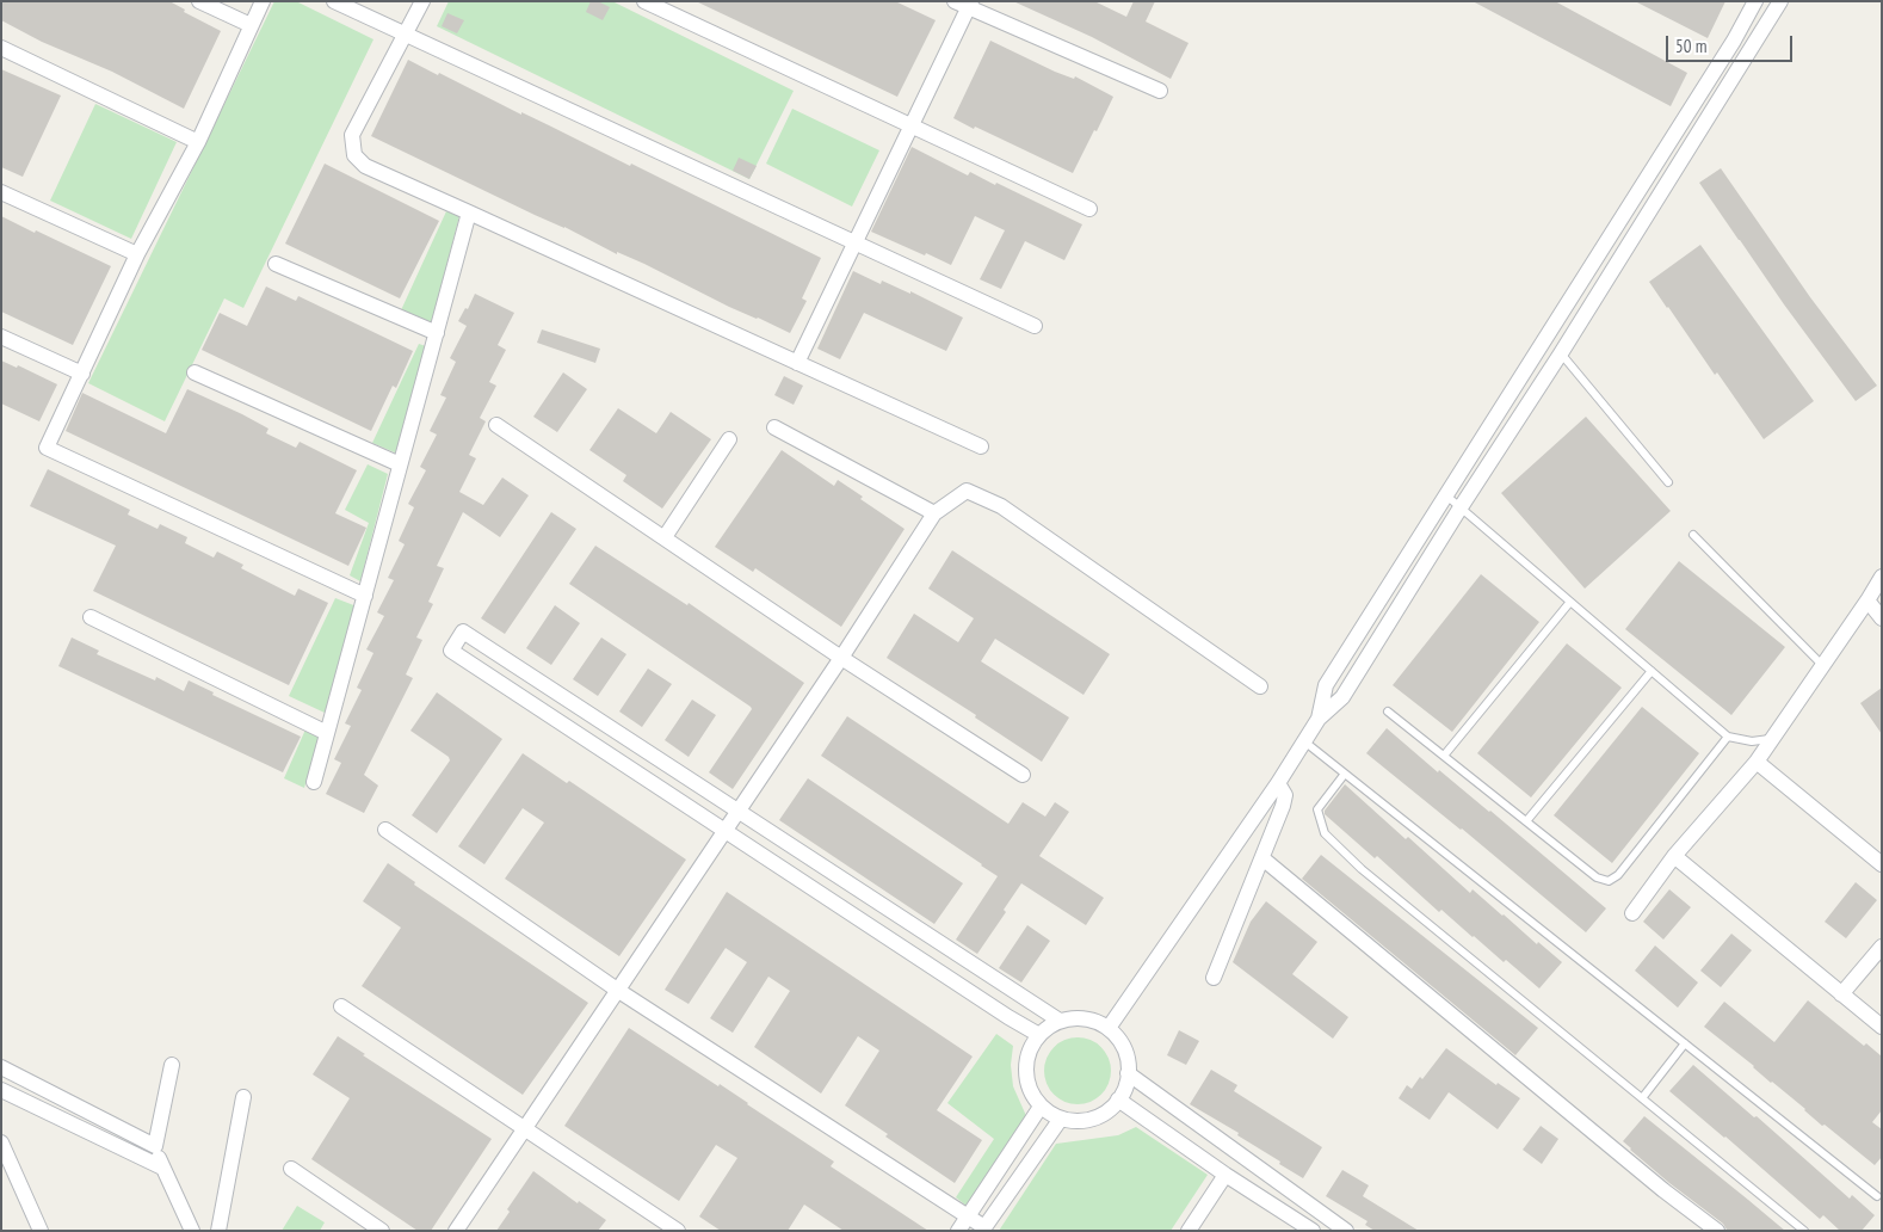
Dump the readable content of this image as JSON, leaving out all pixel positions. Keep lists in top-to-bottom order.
{
  "scale_bar": "50 m"
}
